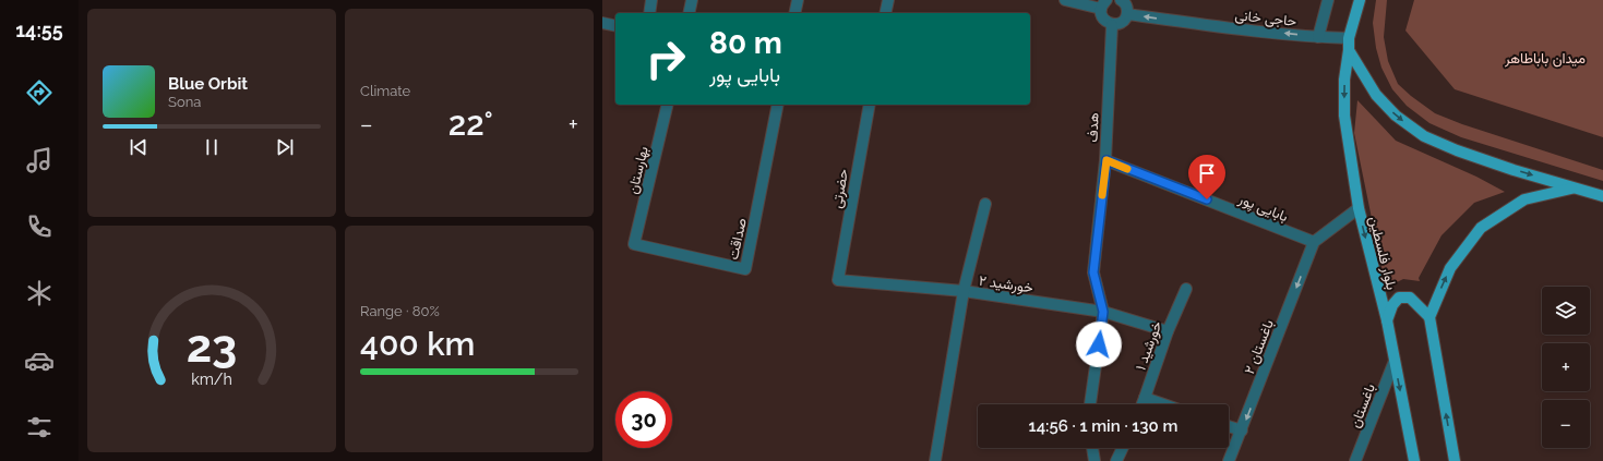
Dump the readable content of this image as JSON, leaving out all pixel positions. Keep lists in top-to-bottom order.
{
  "streets": {
    "main road": ["بلوار فلسطین"],
    "street": [
      "حاجی خانی",
      "هدف",
      "بهارستان",
      "حضرتی",
      "بابایی پور",
      "صداقت",
      "خورشید ۲",
      "خورشید ۱",
      "باغستان ۲",
      "باغستان"
    ]
  },
  "crossings": [
    ["هدف", "بابایی پور"],
    ["هدف", "خورشید ۲"],
    ["بهارستان", "صداقت"],
    ["حضرتی", "خورشید ۲"],
    ["بابایی پور", "باغستان ۲"],
    ["بلوار فلسطین", "باغستان"],
    ["خورشید ۲", "خورشید ۱"]
  ],
  "one_way": ["حاجی خانی", "بلوار فلسطین", "باغستان ۲"],
  "parks": ["میدان باباطاهر"],
  "page": {
    "tabs": "14:55",
    "tile": [
      "Climate",
      ["Range · 80%", "400 km"]
    ],
    "turn": ["80 m", "بابایی پور"],
    "song": ["Blue Orbit", "Sona"],
    "heat": ["−", "22°", "+"],
    "map_buttons": ["+", "−"],
    "limit": "30",
    "trip": "14:56 · 1 min · 130 m",
    "gauge": ["23", "km/h"]
  }
}
